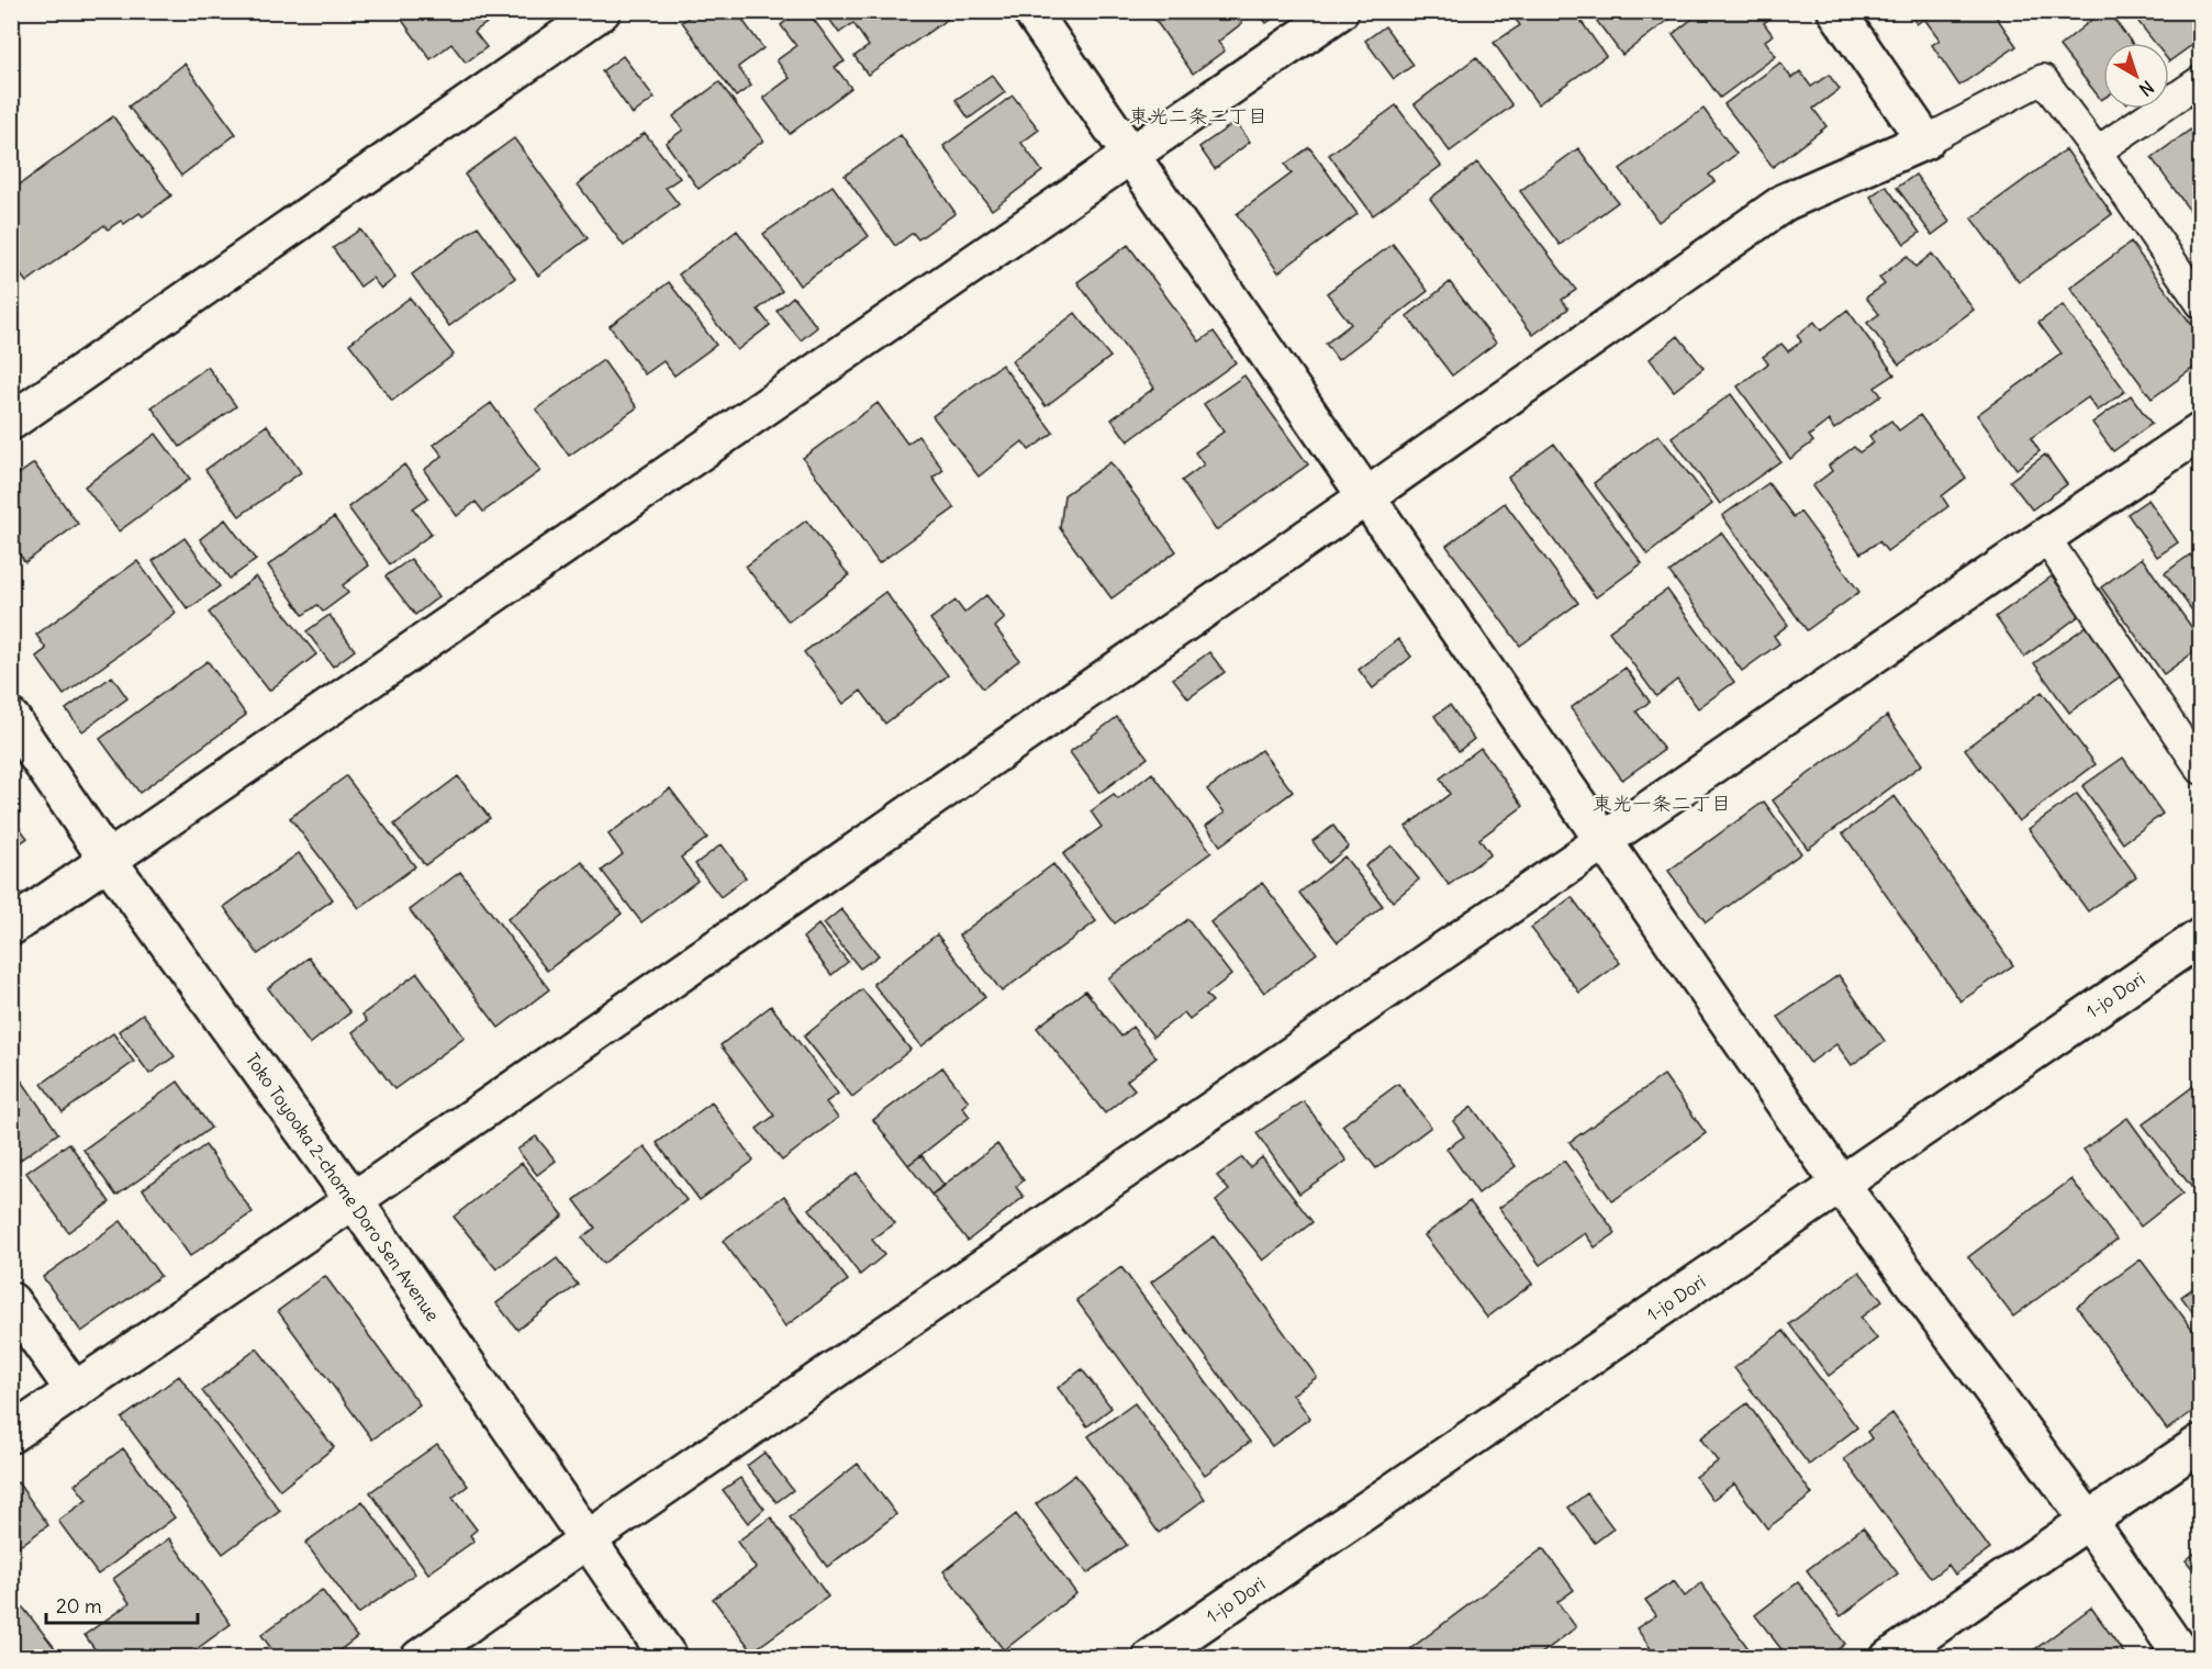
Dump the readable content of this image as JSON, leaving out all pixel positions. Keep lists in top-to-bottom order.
{
  "streets": {
    "street": ["1-jo Dori", "Toko Toyooka 2-chome Doro Sen Avenue"]
  },
  "districts": ["東光二条二丁目", "東光一条二丁目"],
  "scale_bar": "20 m",
  "north": "bottom right"
}
